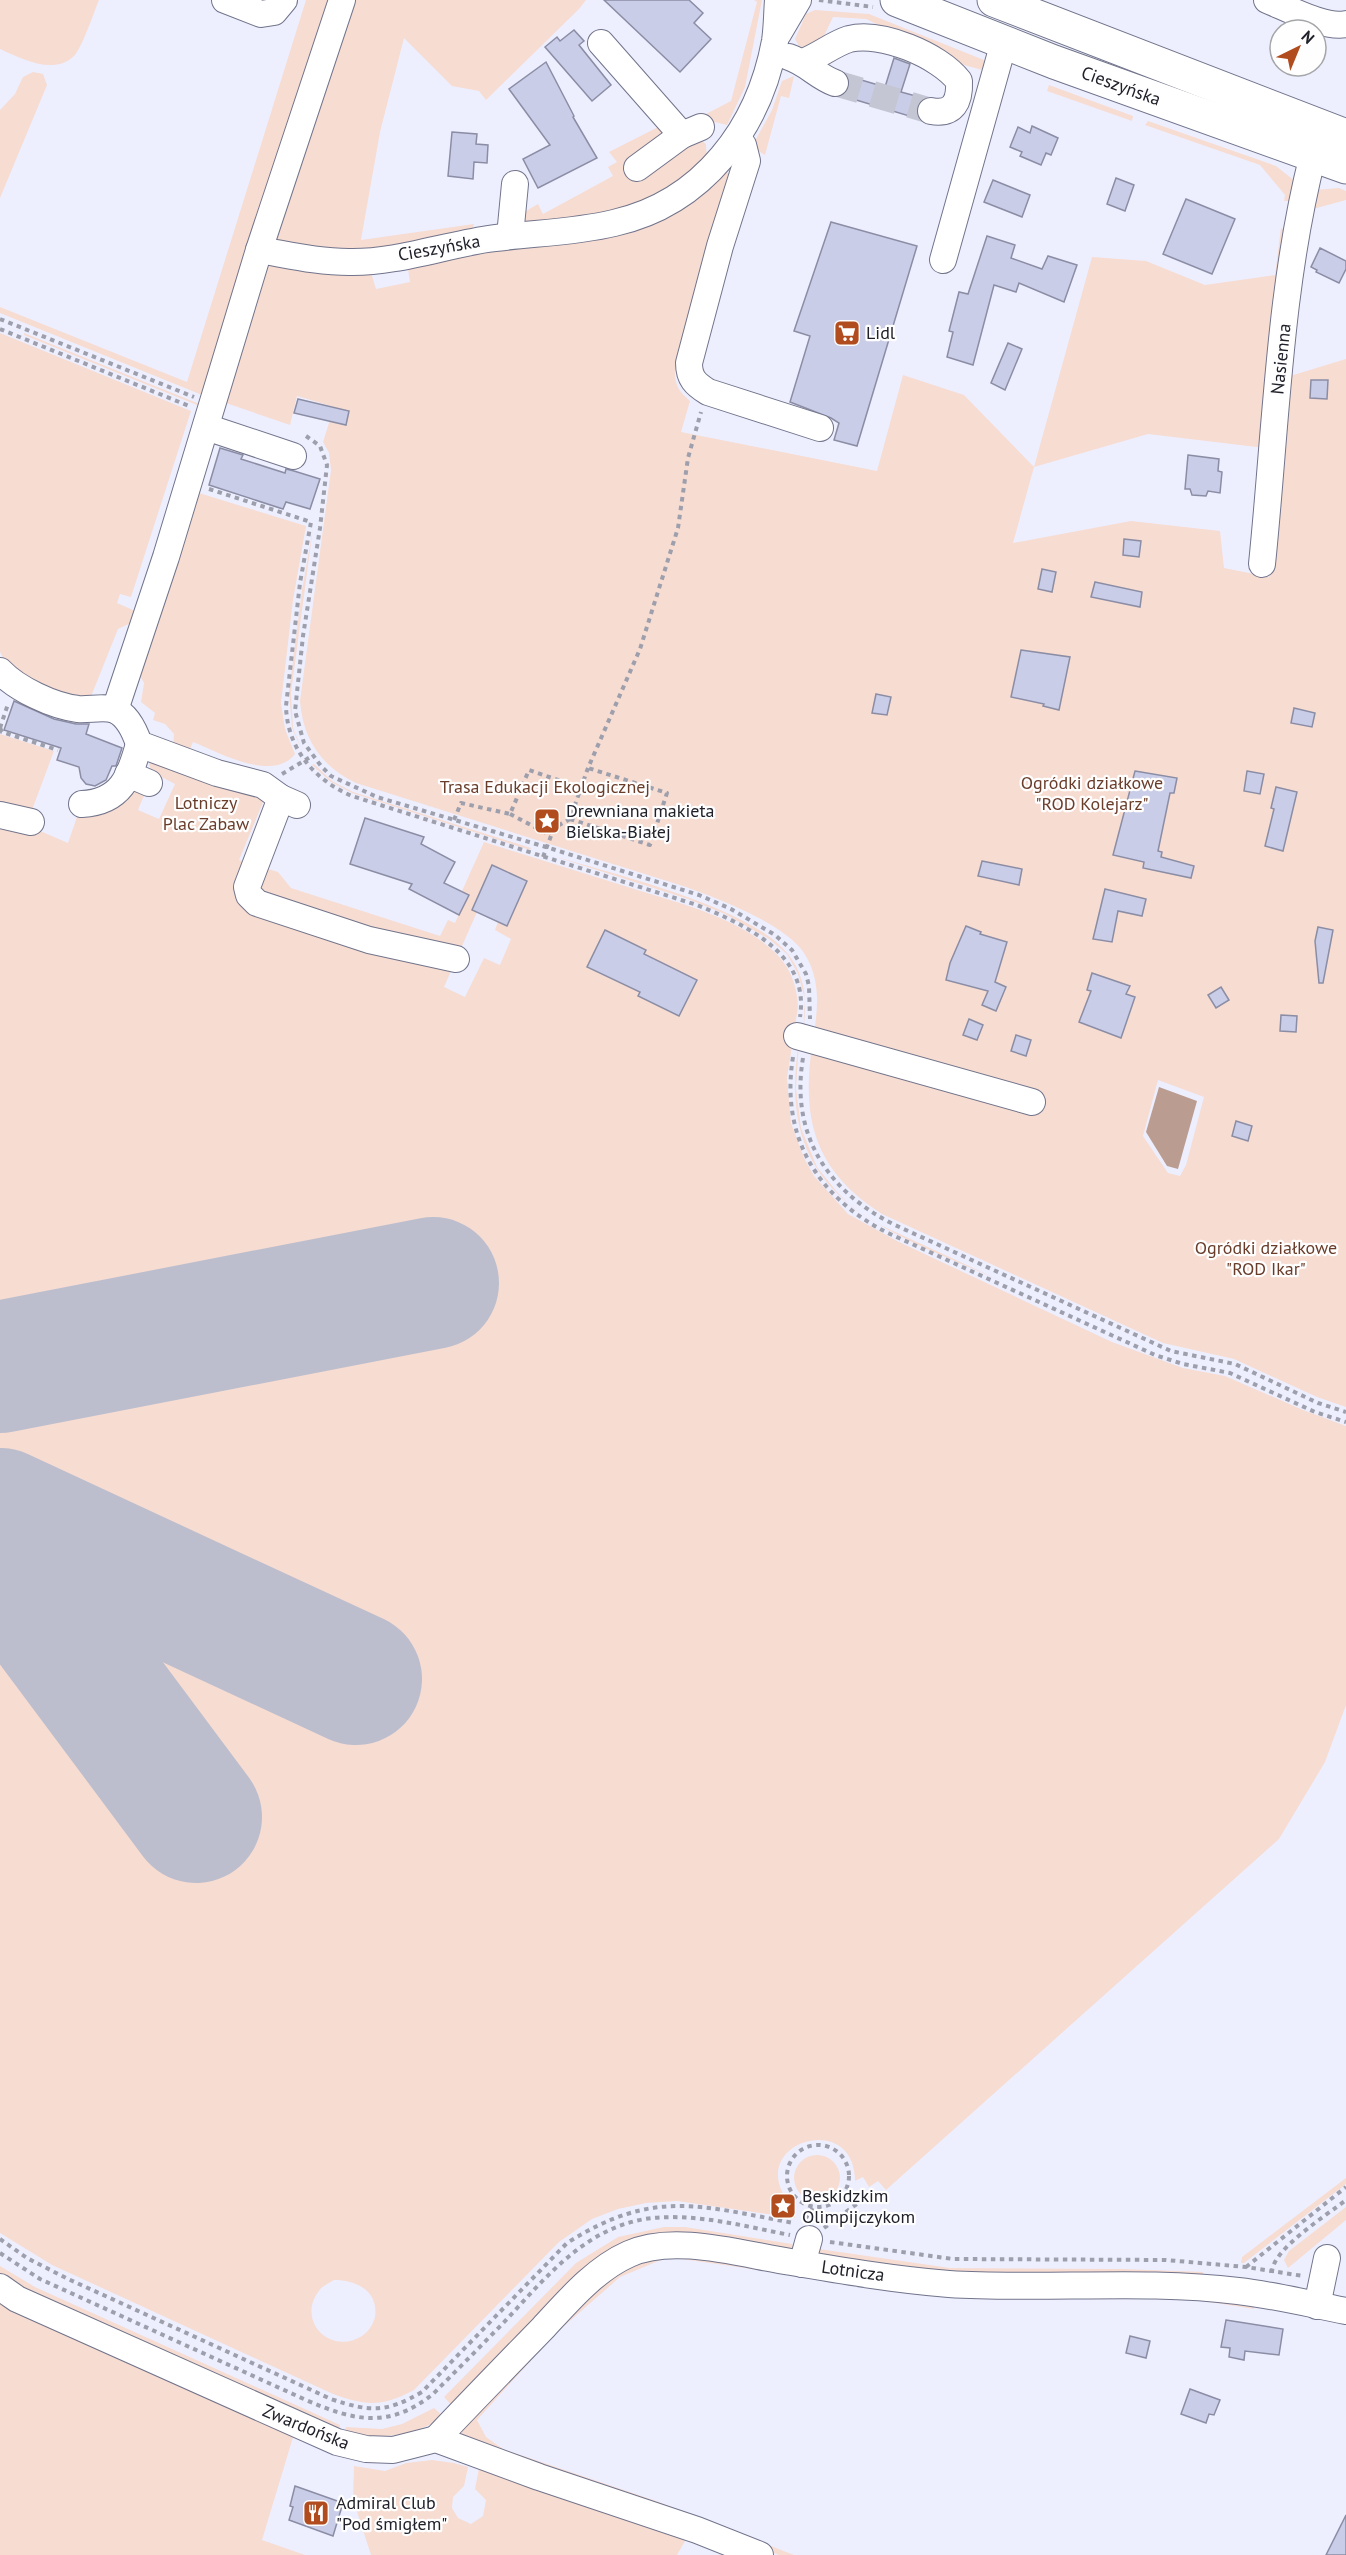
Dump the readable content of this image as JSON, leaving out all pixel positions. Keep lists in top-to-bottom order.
{
  "streets": {
    "main road": ["Cieszyńska"],
    "street": ["Nasienna", "Lotnicza", "Zwardońska"]
  },
  "crossings": [
    ["Cieszyńska", "Nasienna"],
    ["Lotnicza", "Zwardońska"]
  ],
  "parks": [
    "Ogródki działkowe \"ROD Kolejarz\"",
    "Trasa Edukacji Ekologicznej",
    "Lotniczy Plac Zabaw",
    "Ogródki działkowe \"ROD Ikar\""
  ],
  "places": {
    "supermarket": ["Lidl"],
    "place": ["Drewniana makieta Bielska-Białej", "Beskidzkim Olimpijczykom"],
    "restaurant": ["Admiral Club \"Pod śmigłem\""]
  },
  "north": "top right"
}
